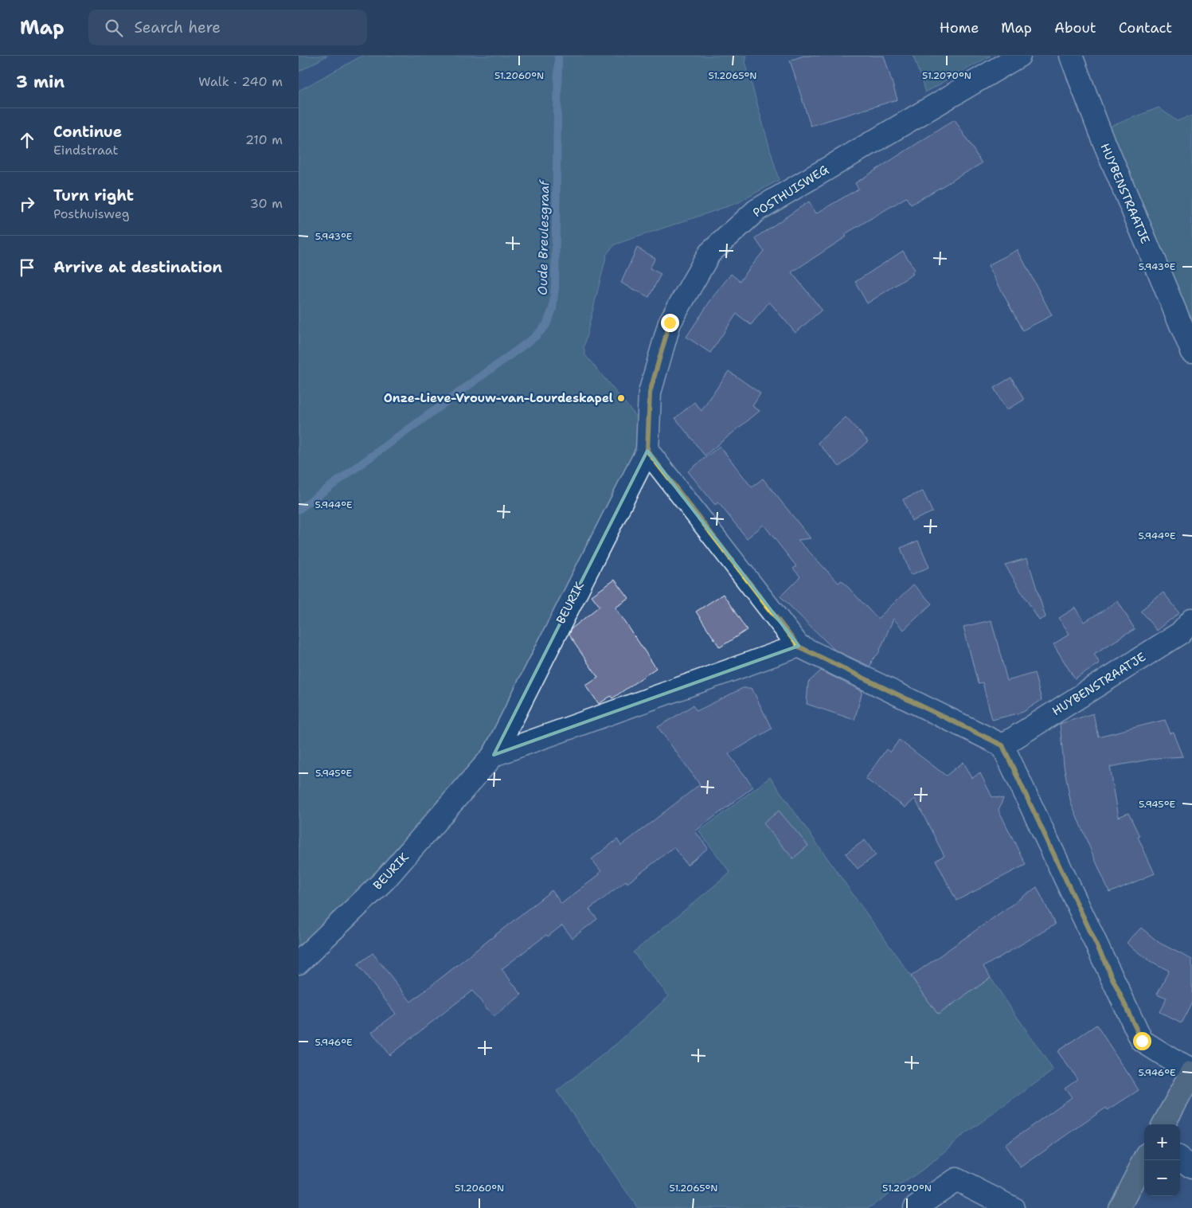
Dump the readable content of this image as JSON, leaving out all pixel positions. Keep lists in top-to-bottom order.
{
  "streets": {
    "street": ["POSTHUISWEG", "HUYBENSTRAATJE", "BEURIK"]
  },
  "crossings": [
    ["POSTHUISWEG", "BEURIK"]
  ],
  "water": ["Oude Breulesgraaf"],
  "places": ["Onze-Lieve-Vrouw-van-Lourdeskapel"],
  "page": {
    "header": "Map",
    "search": "Search here",
    "nav": [
      "Home",
      "Map",
      "About",
      "Contact"
    ],
    "heading": ["3 min", "Walk · 240 m"],
    "list": [
      ["Continue", "Eindstraat", "210 m"],
      ["Turn right", "Posthuisweg", "30 m"],
      "Arrive at destination"
    ],
    "map_buttons": ["+", "−"]
  },
  "coordinates": [
    "51.2060°N",
    "51.2065°N",
    "51.2070°N",
    "5.943°E",
    "5.944°E",
    "5.945°E",
    "5.946°E"
  ]
}
